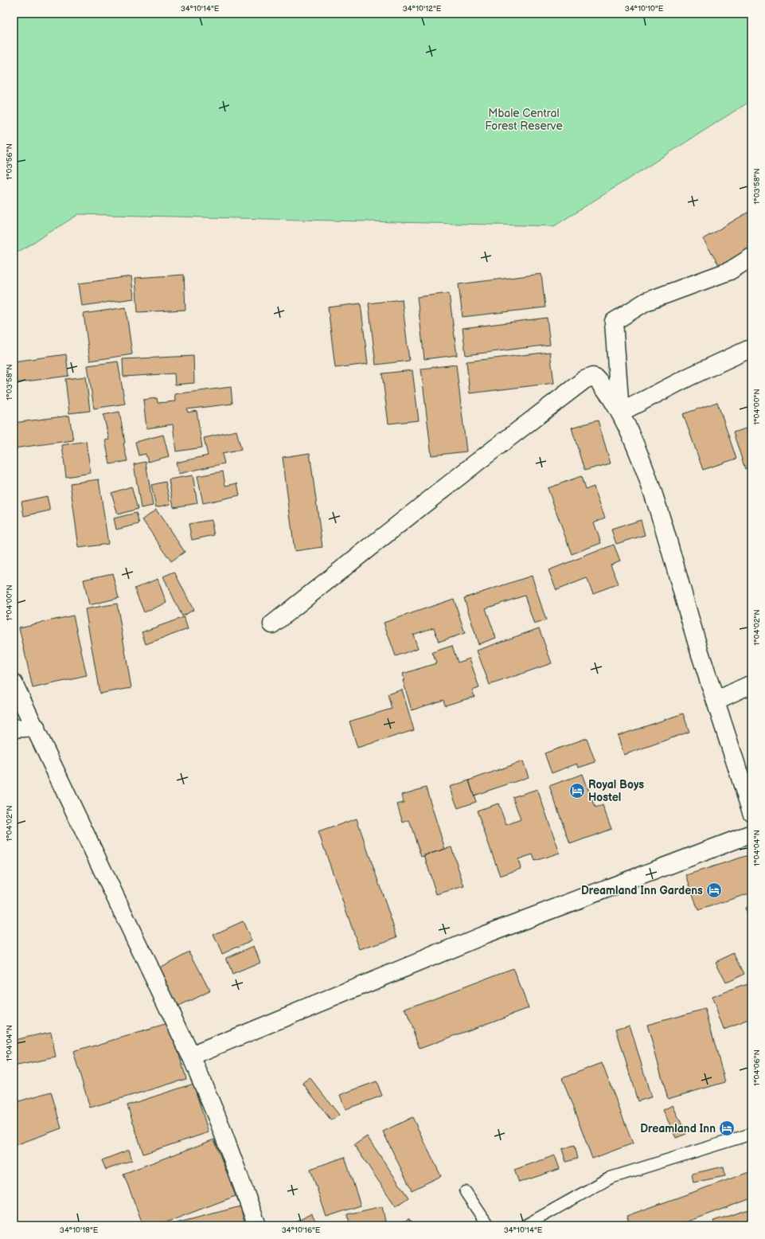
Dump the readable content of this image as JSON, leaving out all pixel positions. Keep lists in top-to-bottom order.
{
  "parks": ["Mbale Central Forest Reserve"],
  "places": {
    "hotel": ["Royal Boys Hostel", "Dreamland Inn Gardens", "Dreamland Inn"]
  },
  "coordinates": [
    "34°10'14\"E",
    "34°10'12\"E",
    "34°10'10\"E",
    "1°03'56\"N",
    "1°03'58\"N",
    "1°04'00\"N",
    "1°04'02\"N",
    "1°04'04\"N",
    "1°04'06\"N",
    "34°10'18\"E",
    "34°10'16\"E"
  ]
}
